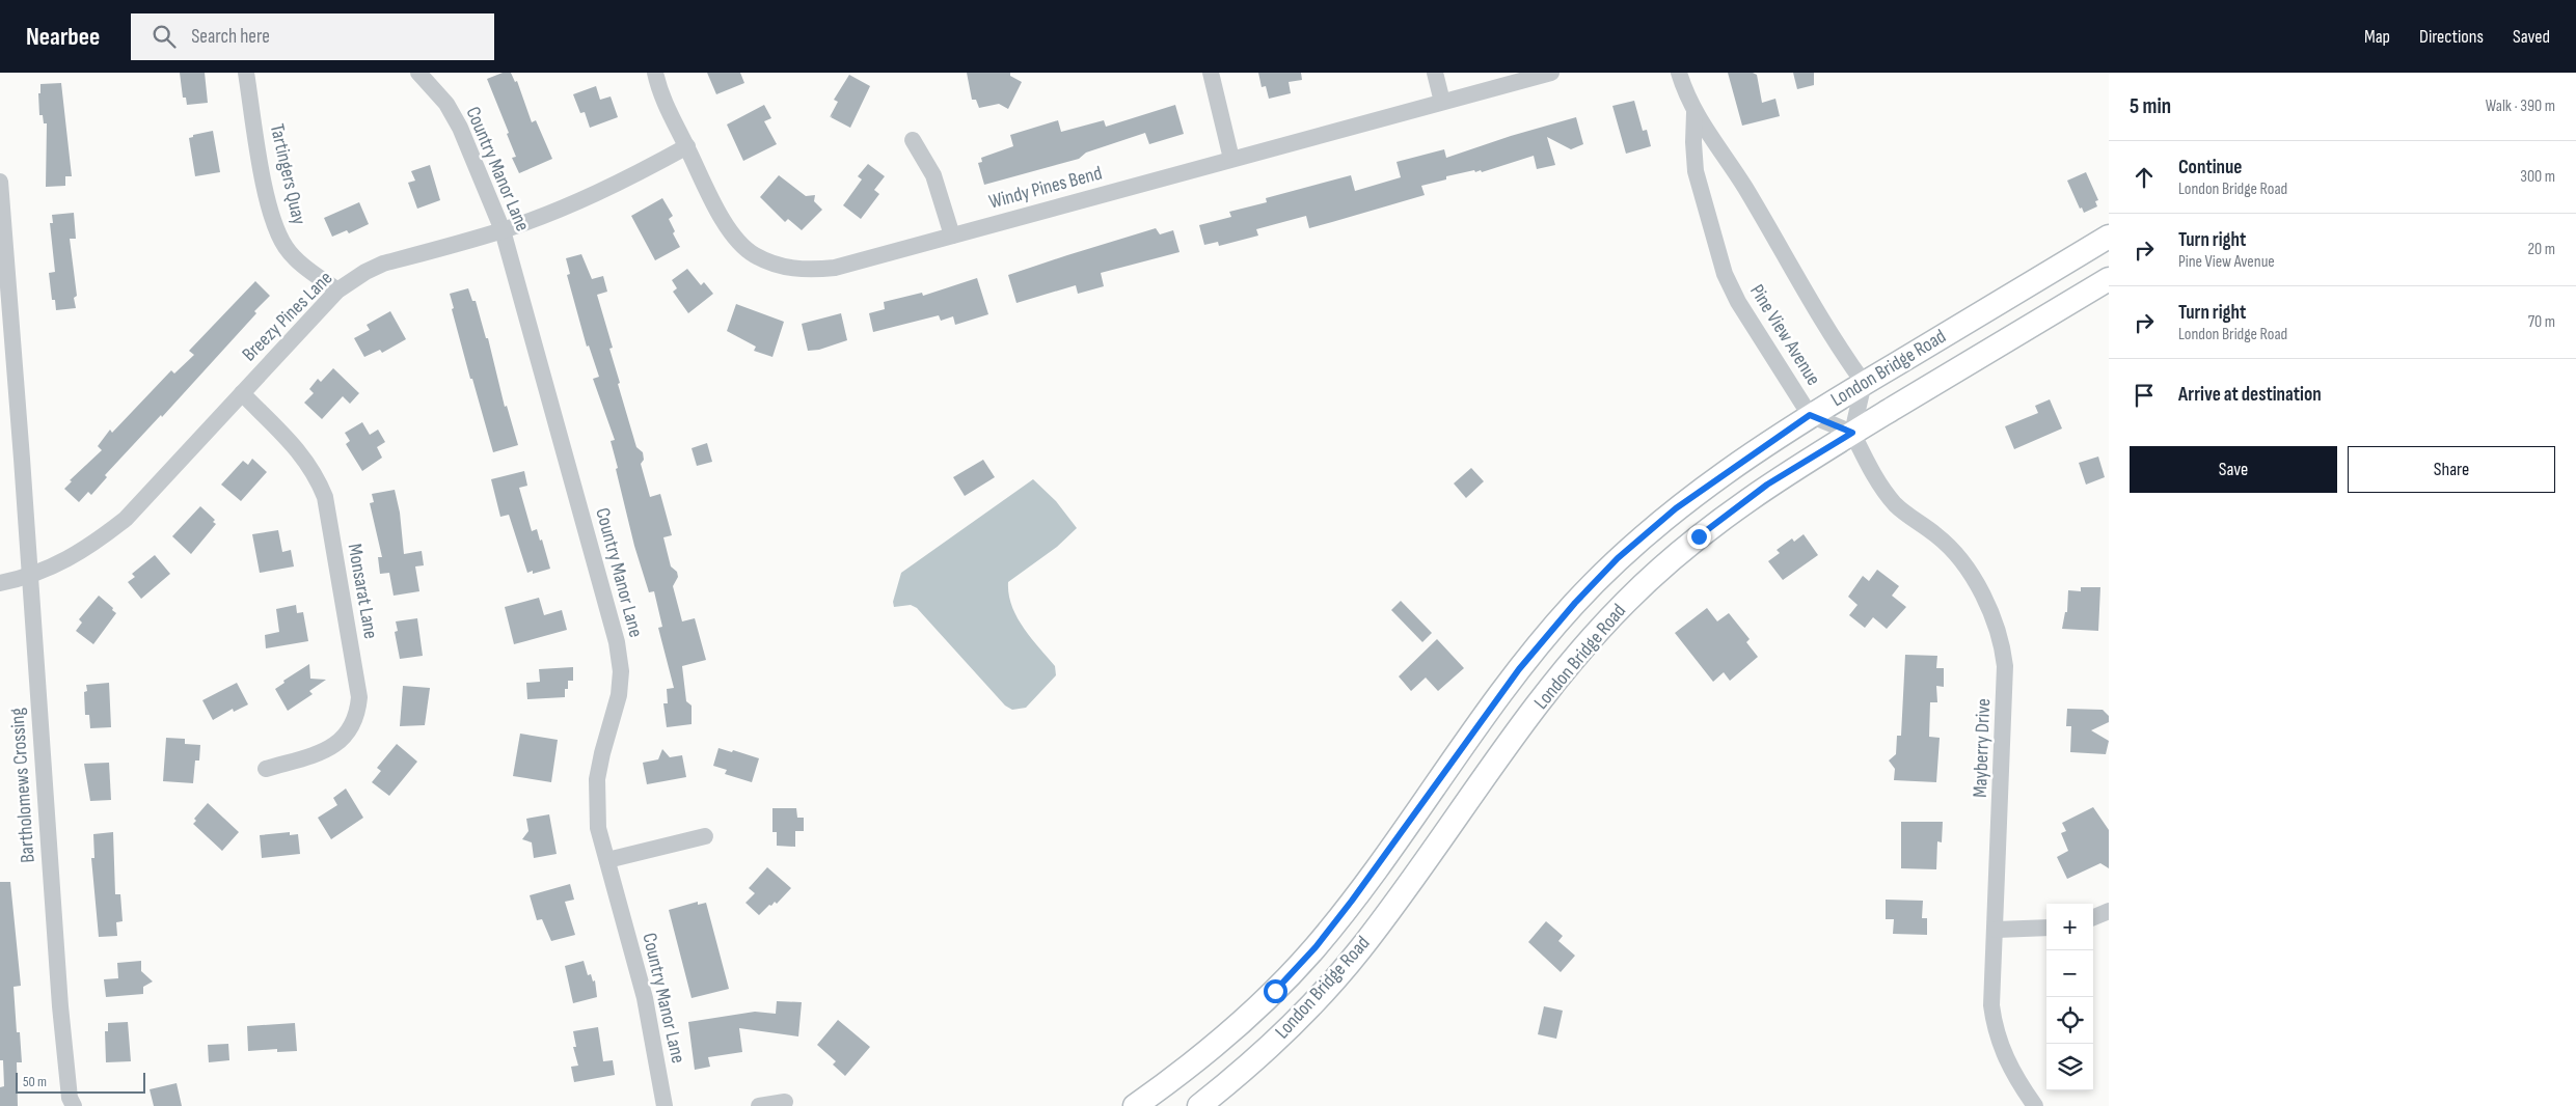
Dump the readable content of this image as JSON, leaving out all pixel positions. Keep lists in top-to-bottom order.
{
  "streets": {
    "main road": ["London Bridge Road"],
    "street": [
      "Country Manor Lane",
      "Tartingers Quay",
      "Windy Pines Bend",
      "Breezy Pines Lane",
      "Pine View Avenue",
      "Monsarat Lane",
      "Mayberry Drive",
      "Bartholomews Crossing"
    ]
  },
  "crossings": [
    ["Country Manor Lane", "Breezy Pines Lane"],
    ["Tartingers Quay", "Breezy Pines Lane"],
    ["Windy Pines Bend", "Breezy Pines Lane"],
    ["Breezy Pines Lane", "Monsarat Lane"],
    ["Breezy Pines Lane", "Bartholomews Crossing"],
    ["Pine View Avenue", "London Bridge Road"],
    ["Pine View Avenue", "Mayberry Drive"],
    ["London Bridge Road", "Mayberry Drive"]
  ],
  "scale_bar": "50 m",
  "page": {
    "header": "Nearbee",
    "search": "Search here",
    "nav": ["Map", "Directions", "Saved"],
    "heading": ["5 min", "Walk · 390 m"],
    "list": [
      ["Continue", "London Bridge Road", "300 m"],
      ["Turn right", "Pine View Avenue", "20 m"],
      ["Turn right", "London Bridge Road", "70 m"],
      "Arrive at destination"
    ],
    "buttons": ["Save", "Share"],
    "map_buttons": ["+", "−"],
    "scale": "50 m"
  }
}
